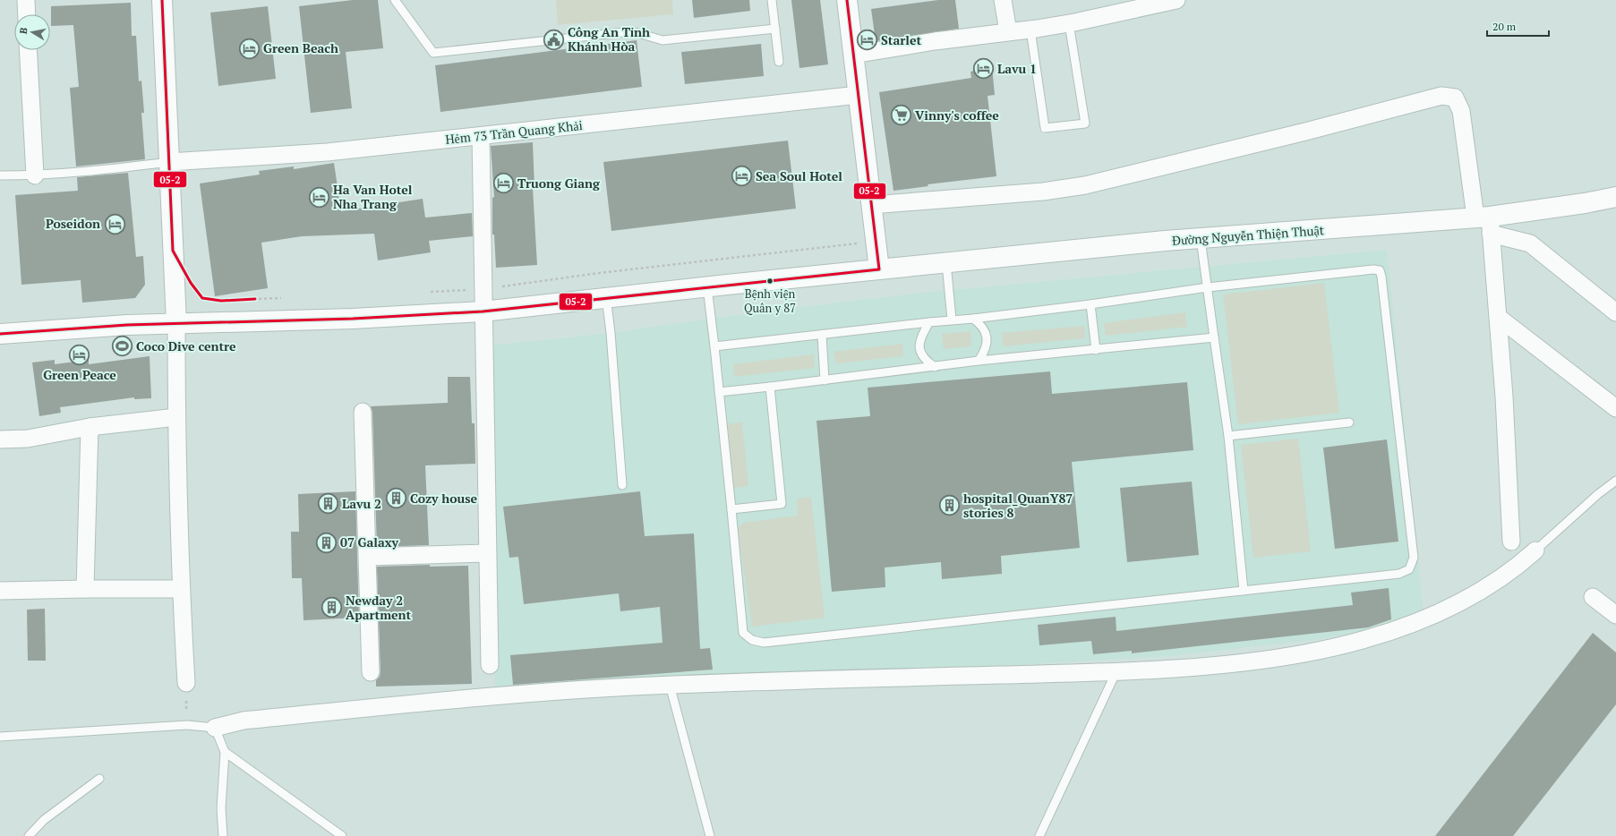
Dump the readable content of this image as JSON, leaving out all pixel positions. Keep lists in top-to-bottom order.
{
  "streets": {
    "street": ["Hẻm 73 Trần Quang Khải", "Đường Nguyễn Thiện Thuật"]
  },
  "places": {
    "public building": ["Công An Tỉnh Khánh Hòa"],
    "hotel": [
      "Starlet",
      "Green Beach",
      "Lavu 1",
      "Sea Soul Hotel",
      "Truong Giang",
      "Ha Van Hotel Nha Trang",
      "Poseidon",
      "Green Peace"
    ],
    "supermarket": ["Vinny's coffee"],
    "other": ["Bệnh viện Quân y 87"],
    "sports": ["Coco Dive centre"],
    "building": [
      "Cozy house",
      "Lavu 2",
      "hospital_QuanY87 stories 8",
      "07 Galaxy",
      "Newday 2 Apartment"
    ]
  },
  "lines": ["transit line 05-2"],
  "scale_bar": "20 m",
  "north": "left"
}
